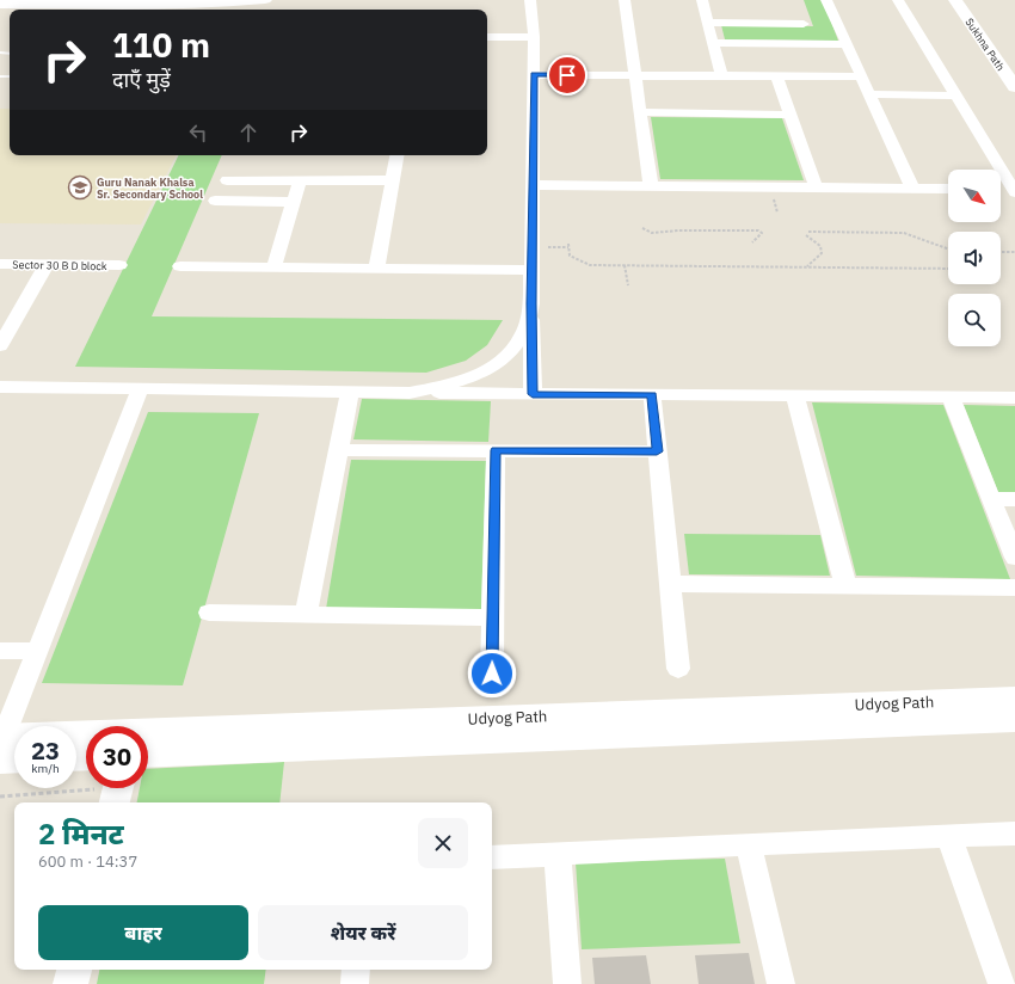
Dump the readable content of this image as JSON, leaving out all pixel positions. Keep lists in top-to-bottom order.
{
  "streets": {
    "main road": ["Sukhna Path", "Udyog Path"],
    "street": ["Sector 30 B D block"]
  },
  "places": {
    "school or university": ["Guru Nanak Khalsa Sr. Secondary School"]
  },
  "north": "bottom right",
  "page": {
    "turn": ["110 m", "दाएँ मुड़ें"],
    "speed": "23 km/h",
    "limit": "30",
    "heading": ["2 मिनट", "600 m · 14:37"],
    "buttons": ["बाहर", "शेयर करें"]
  }
}
